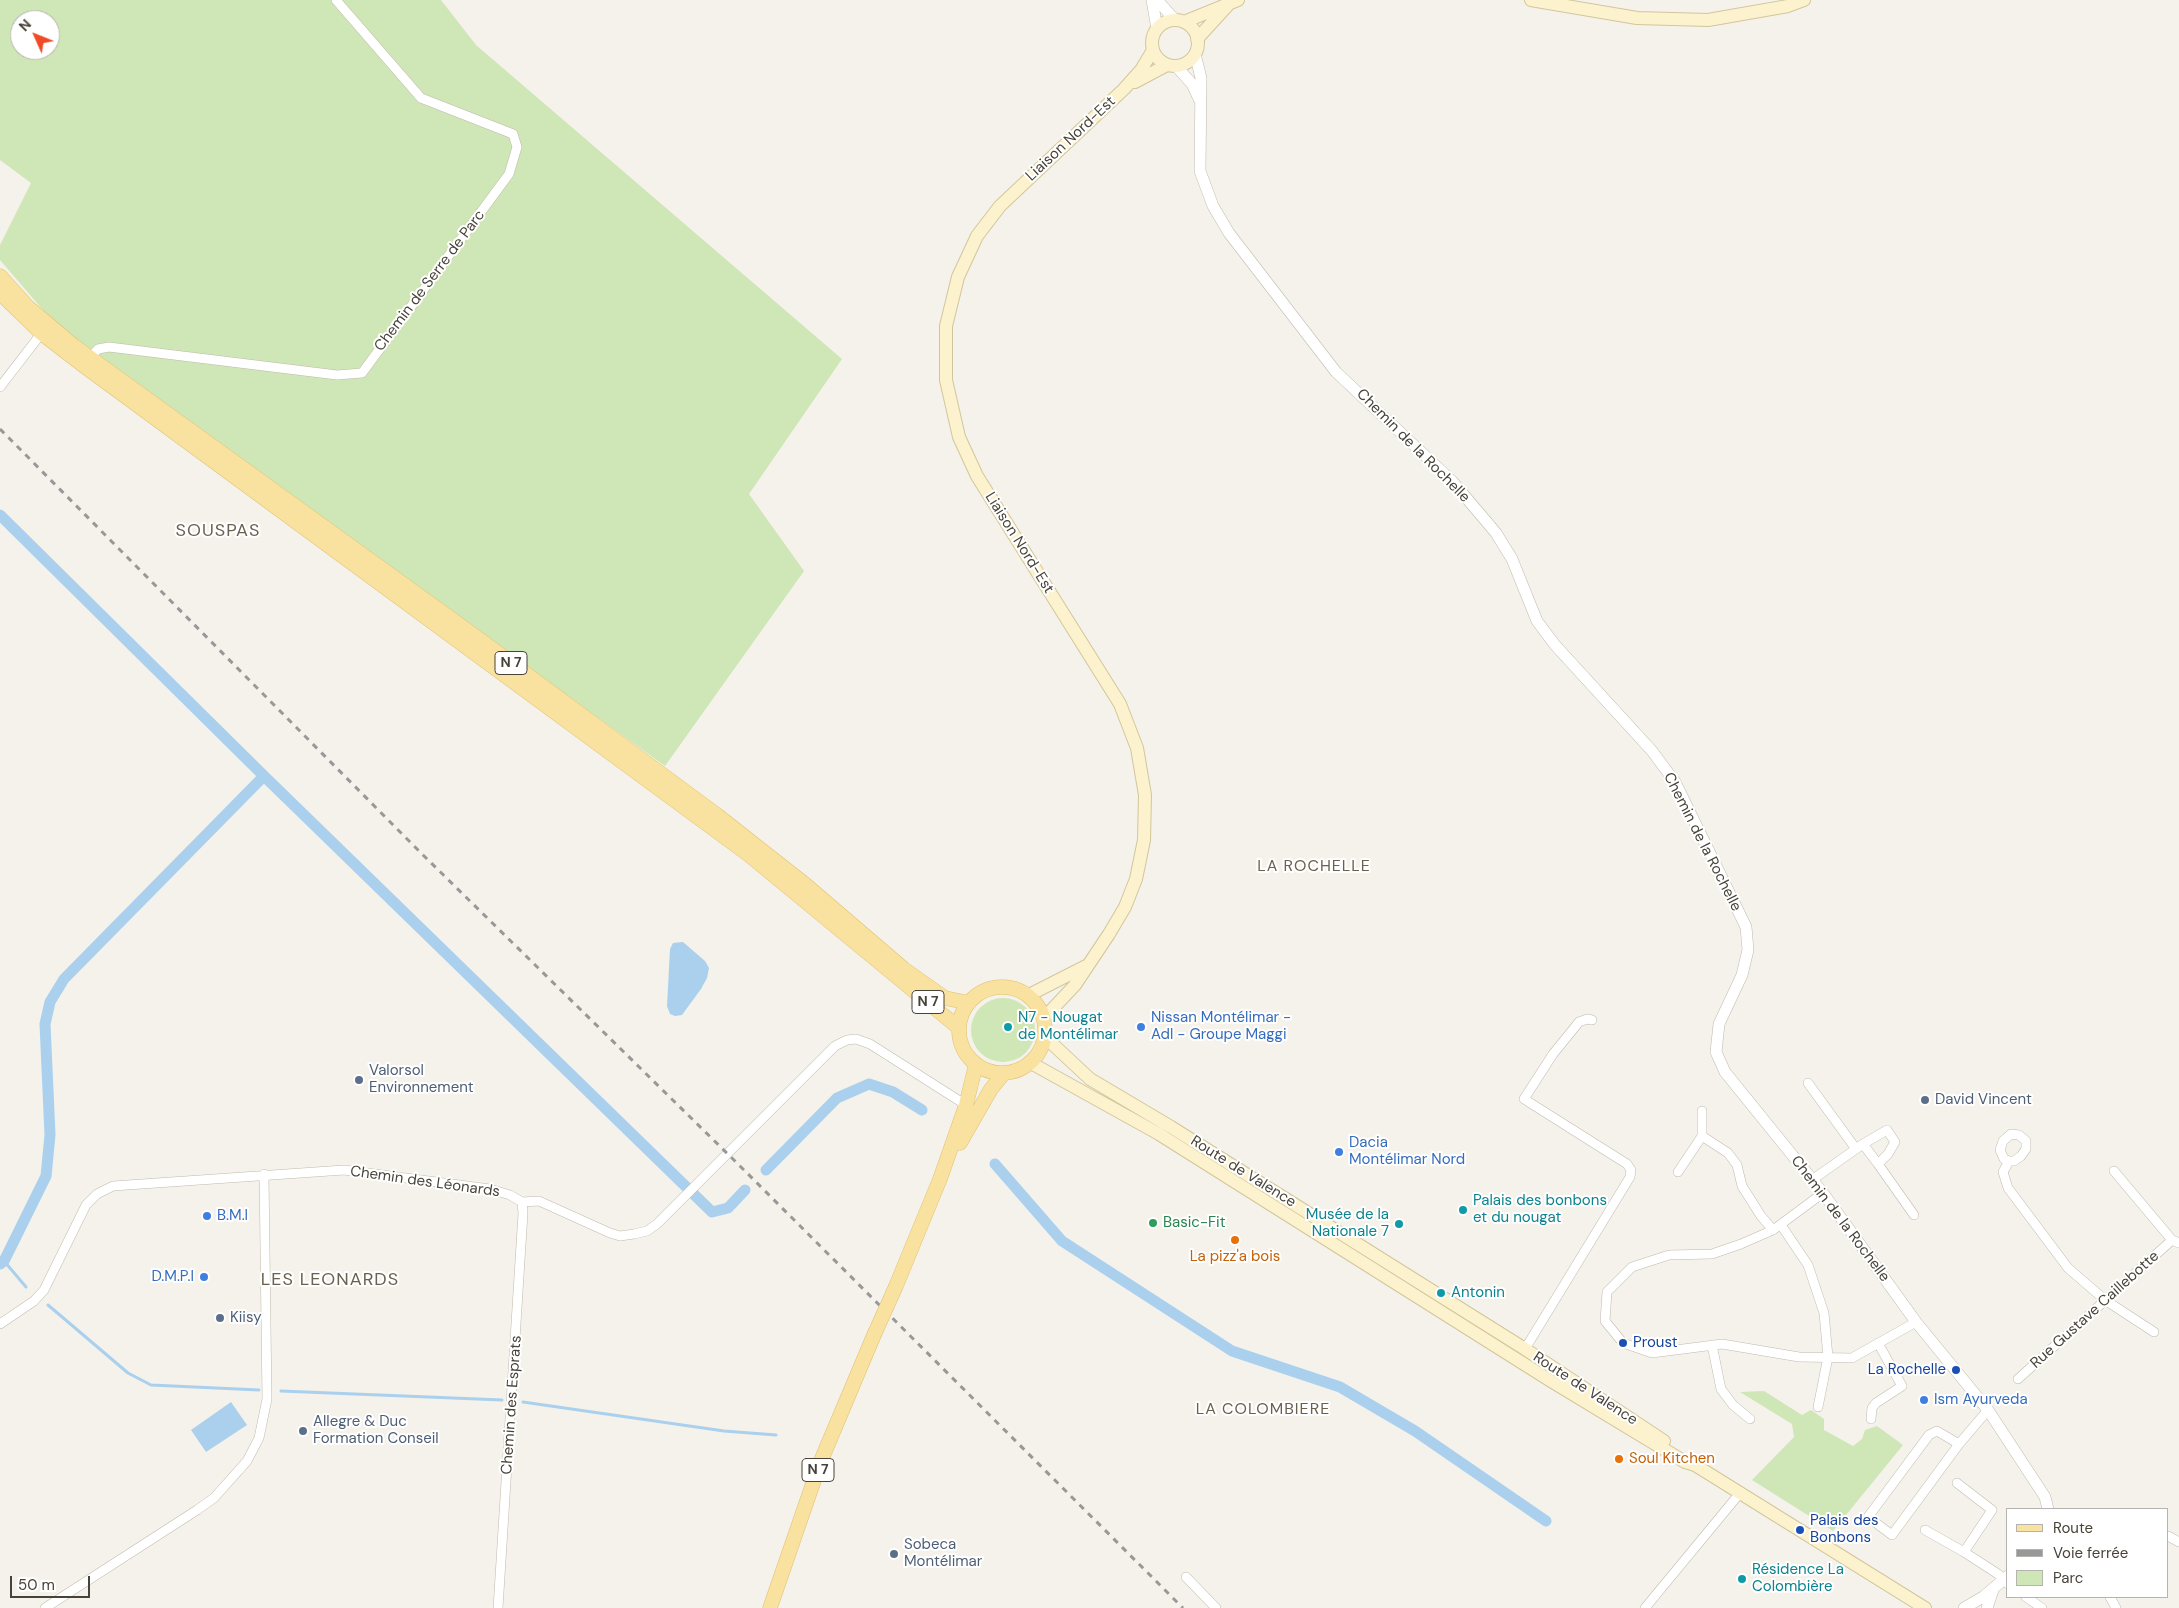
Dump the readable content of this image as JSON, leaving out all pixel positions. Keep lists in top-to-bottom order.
{
  "streets": {
    "main road": ["Liaison Nord-Est", "N 7", "Route de Valence"],
    "street": [
      "Chemin de Serre de Parc",
      "Chemin de la Rochelle",
      "Chemin des Léonards",
      "Rue Gustave Caillebotte",
      "Chemin des Esprats"
    ]
  },
  "crossings": [
    ["Liaison Nord-Est", "Chemin de la Rochelle"],
    ["Liaison Nord-Est", "N 7"],
    ["Liaison Nord-Est", "Route de Valence"],
    ["Chemin de Serre de Parc", "N 7"],
    ["N 7", "Route de Valence"],
    ["N 7", "Chemin des Léonards"],
    ["Chemin des Léonards", "Chemin des Esprats"]
  ],
  "districts": [
    "SOUSPAS",
    "LA ROCHELLE",
    "LES LEONARDS",
    "LA COLOMBIERE"
  ],
  "places": [
    "N7 - Nougat de Montélimar",
    "Nissan Montélimar - Adl - Groupe Maggi",
    "Valorsol Environnement",
    "David Vincent",
    "Dacia Montélimar Nord",
    "Palais des bonbons et du nougat",
    "B.M.I",
    "Basic-Fit",
    "Musée de la Nationale 7",
    "La pizz'a bois",
    "D.M.P.I",
    "Antonin",
    "Kiisy",
    "Proust",
    "La Rochelle",
    "Ism Ayurveda",
    "Allegre & Duc Formation Conseil",
    "Soul Kitchen",
    "Palais des Bonbons",
    "Sobeca Montélimar",
    "Résidence La Colombière"
  ],
  "legend": ["Route", "Voie ferrée", "Parc"],
  "scale_bar": "50 m",
  "north": "top left"
}
